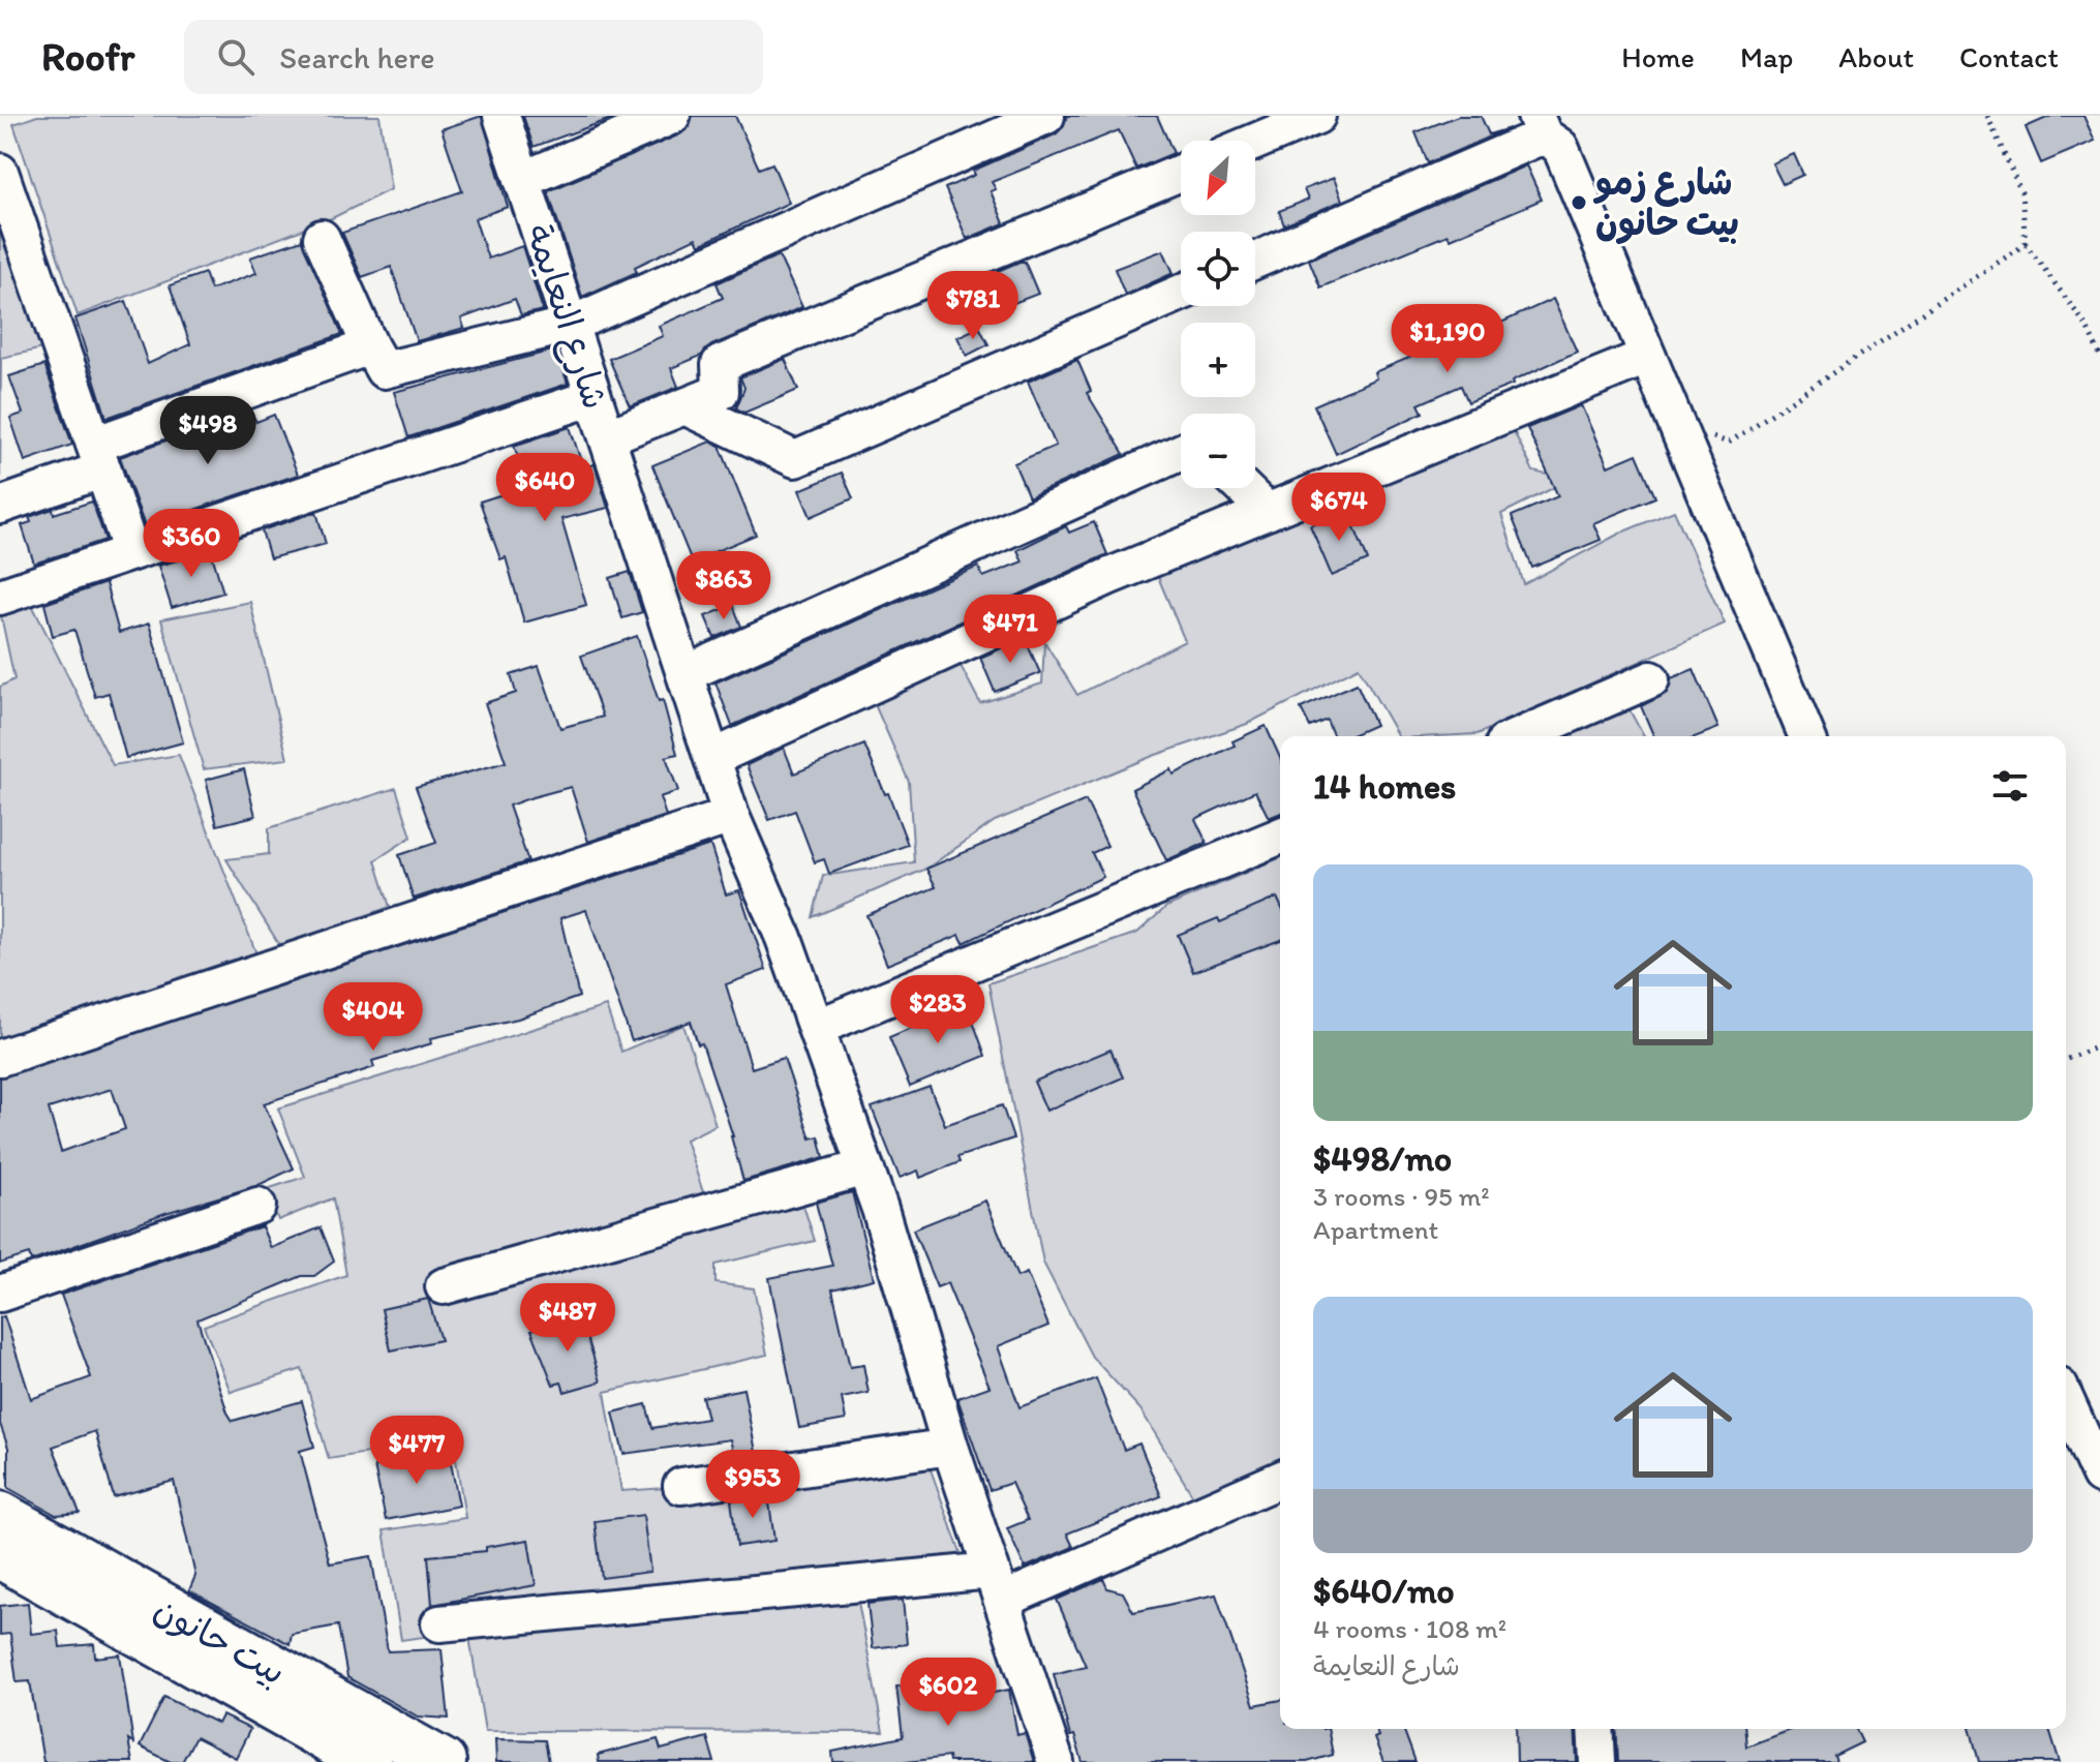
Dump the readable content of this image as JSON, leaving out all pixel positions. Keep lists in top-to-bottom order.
{
  "streets": {
    "main road": ["بيت حانون"],
    "street": ["شارع النعايمة"]
  },
  "places": ["شارع زمو بيت حانون"],
  "north": "bottom left",
  "page": {
    "header": "Roofr",
    "search": "Search here",
    "nav": [
      "Home",
      "Map",
      "About",
      "Contact"
    ],
    "map_buttons": ["+", "−"],
    "price": [
      "$781",
      "$1,190",
      "$498",
      "$640",
      "$674",
      "$360",
      "$863",
      "$471",
      "$283",
      "$404",
      "$487",
      "$477",
      "$953",
      "$602"
    ],
    "heading": "14 homes",
    "list": [
      {
        "name": "$498/mo",
        "note": "3 rooms · 95 m² · Apartment"
      },
      {
        "name": "$640/mo",
        "note": "4 rooms · 108 m² · شارع النعايمة"
      }
    ]
  }
}
